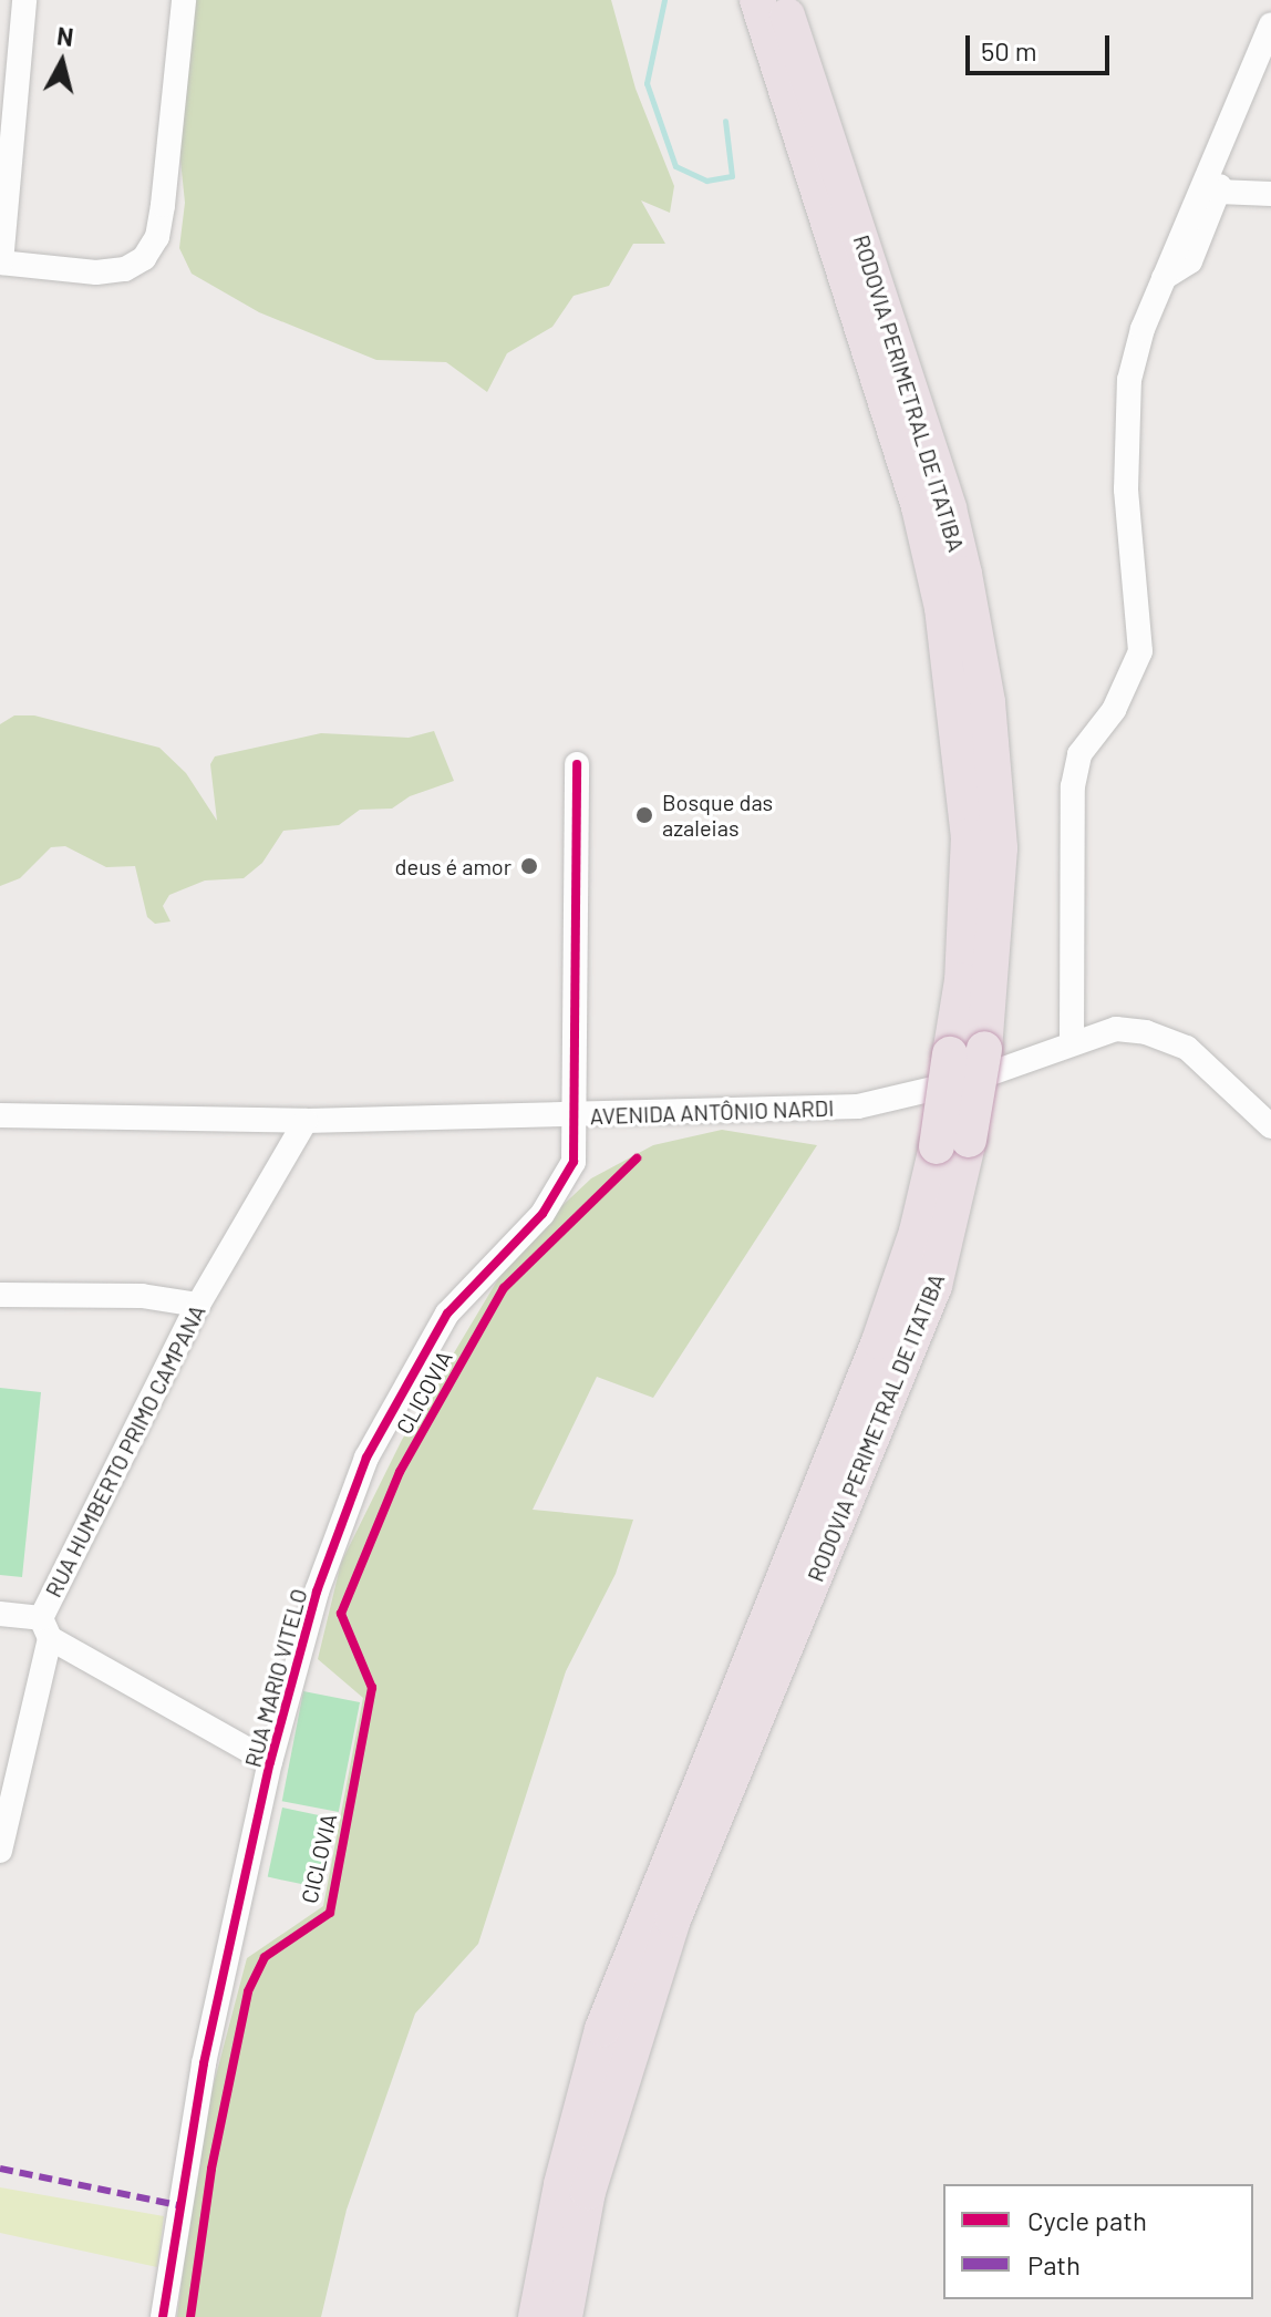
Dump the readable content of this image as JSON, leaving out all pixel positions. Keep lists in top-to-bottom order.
{
  "streets": {
    "highway": ["RODOVIA PERIMETRAL DE ITATIBA"],
    "street": ["AVENIDA ANTÔNIO NARDI", "RUA HUMBERTO PRIMO CAMPANA", "RUA MARIO VITELO"],
    "cycle path": ["CLICOVIA"]
  },
  "crossings": [
    ["AVENIDA ANTÔNIO NARDI", "RUA HUMBERTO PRIMO CAMPANA"],
    ["AVENIDA ANTÔNIO NARDI", "RUA MARIO VITELO"]
  ],
  "places": ["Bosque das azaleias", "deus é amor"],
  "legend": ["Cycle path", "Path"],
  "scale_bar": "50 m",
  "north": "top"
}
